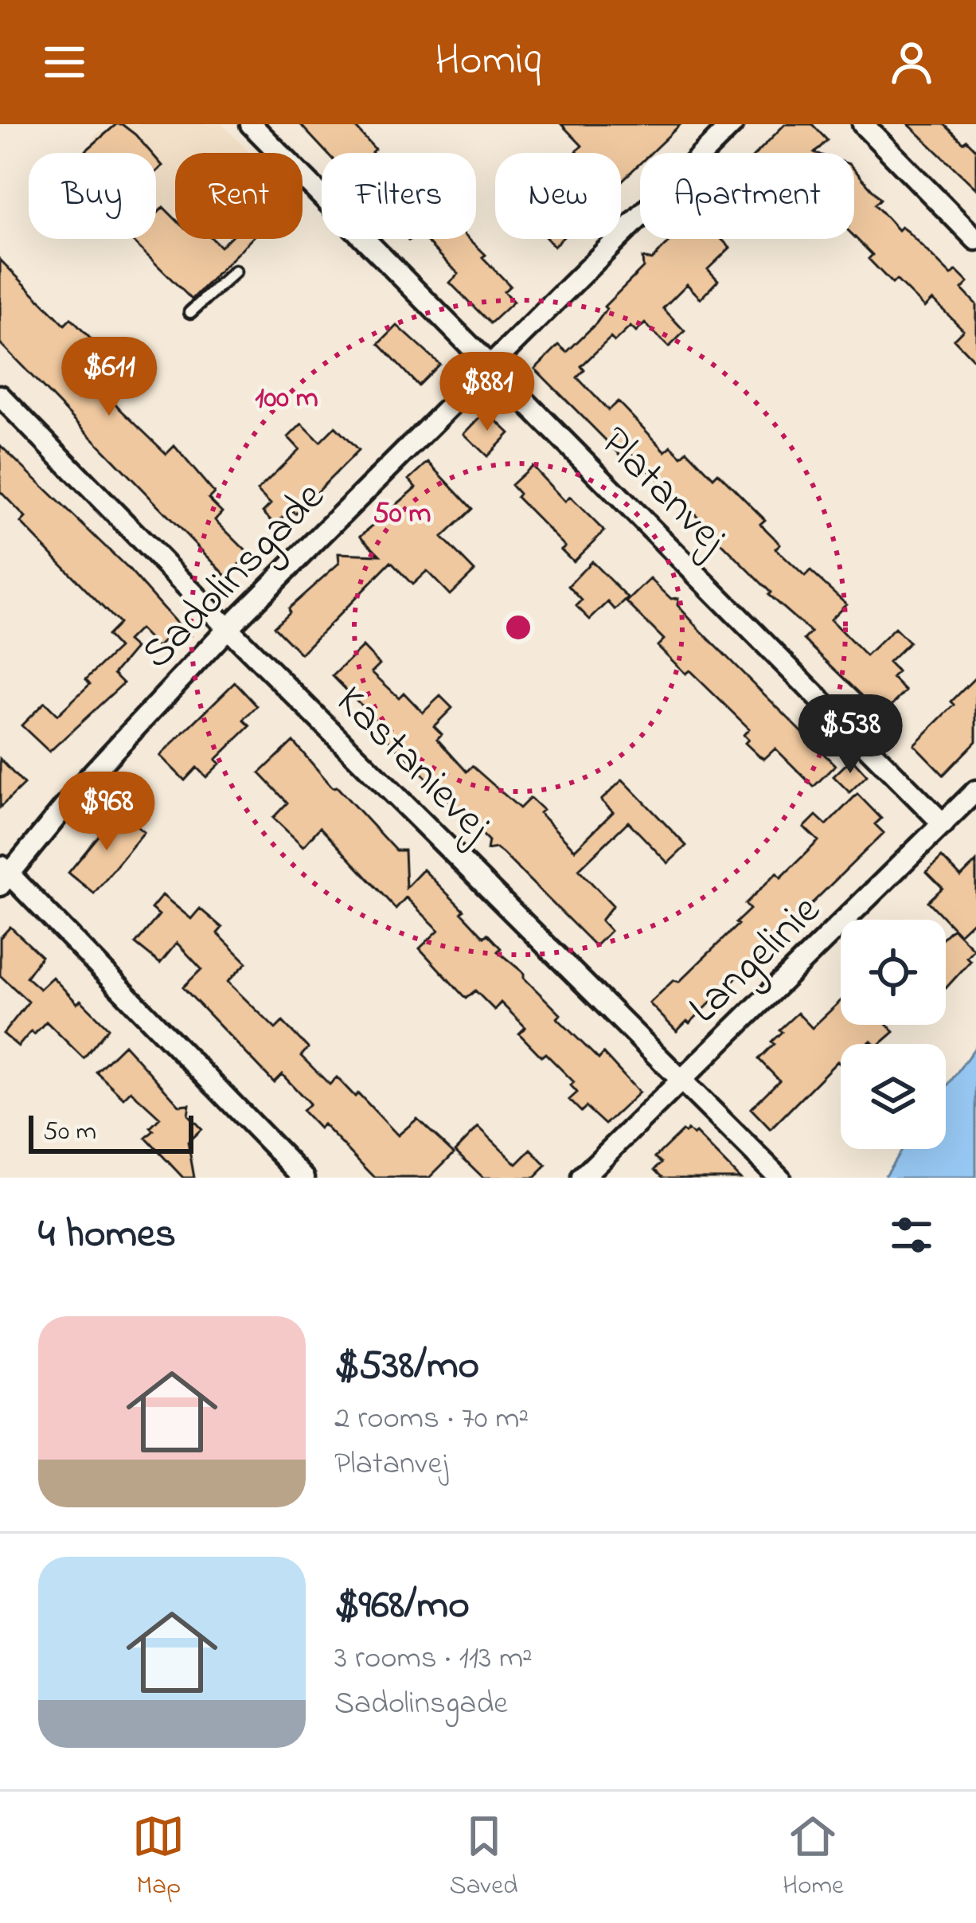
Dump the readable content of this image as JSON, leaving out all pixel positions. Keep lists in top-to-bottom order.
{
  "streets": {
    "street": [
      "Platanvej",
      "Sadolinsgade",
      "Kastanievej",
      "Langelinie"
    ]
  },
  "crossings": [
    ["Platanvej", "Sadolinsgade"],
    ["Platanvej", "Langelinie"],
    ["Sadolinsgade", "Kastanievej"],
    ["Kastanievej", "Langelinie"]
  ],
  "scale_bar": "50 m",
  "page": {
    "header": "Homiq",
    "chip": [
      "Buy",
      "Rent",
      "Filters",
      "New",
      "Apartment"
    ],
    "price": [
      "$611",
      "$881",
      "$538",
      "$968"
    ],
    "scale": "50 m",
    "heading": "4 homes",
    "list": [
      {
        "name": "$538/mo",
        "note": "2 rooms · 70 m² · Platanvej"
      },
      {
        "name": "$968/mo",
        "note": "3 rooms · 113 m² · Sadolinsgade"
      }
    ],
    "tabs": ["Map", "Saved", "Home"]
  },
  "rings": ["100 m", "50 m"]
}
